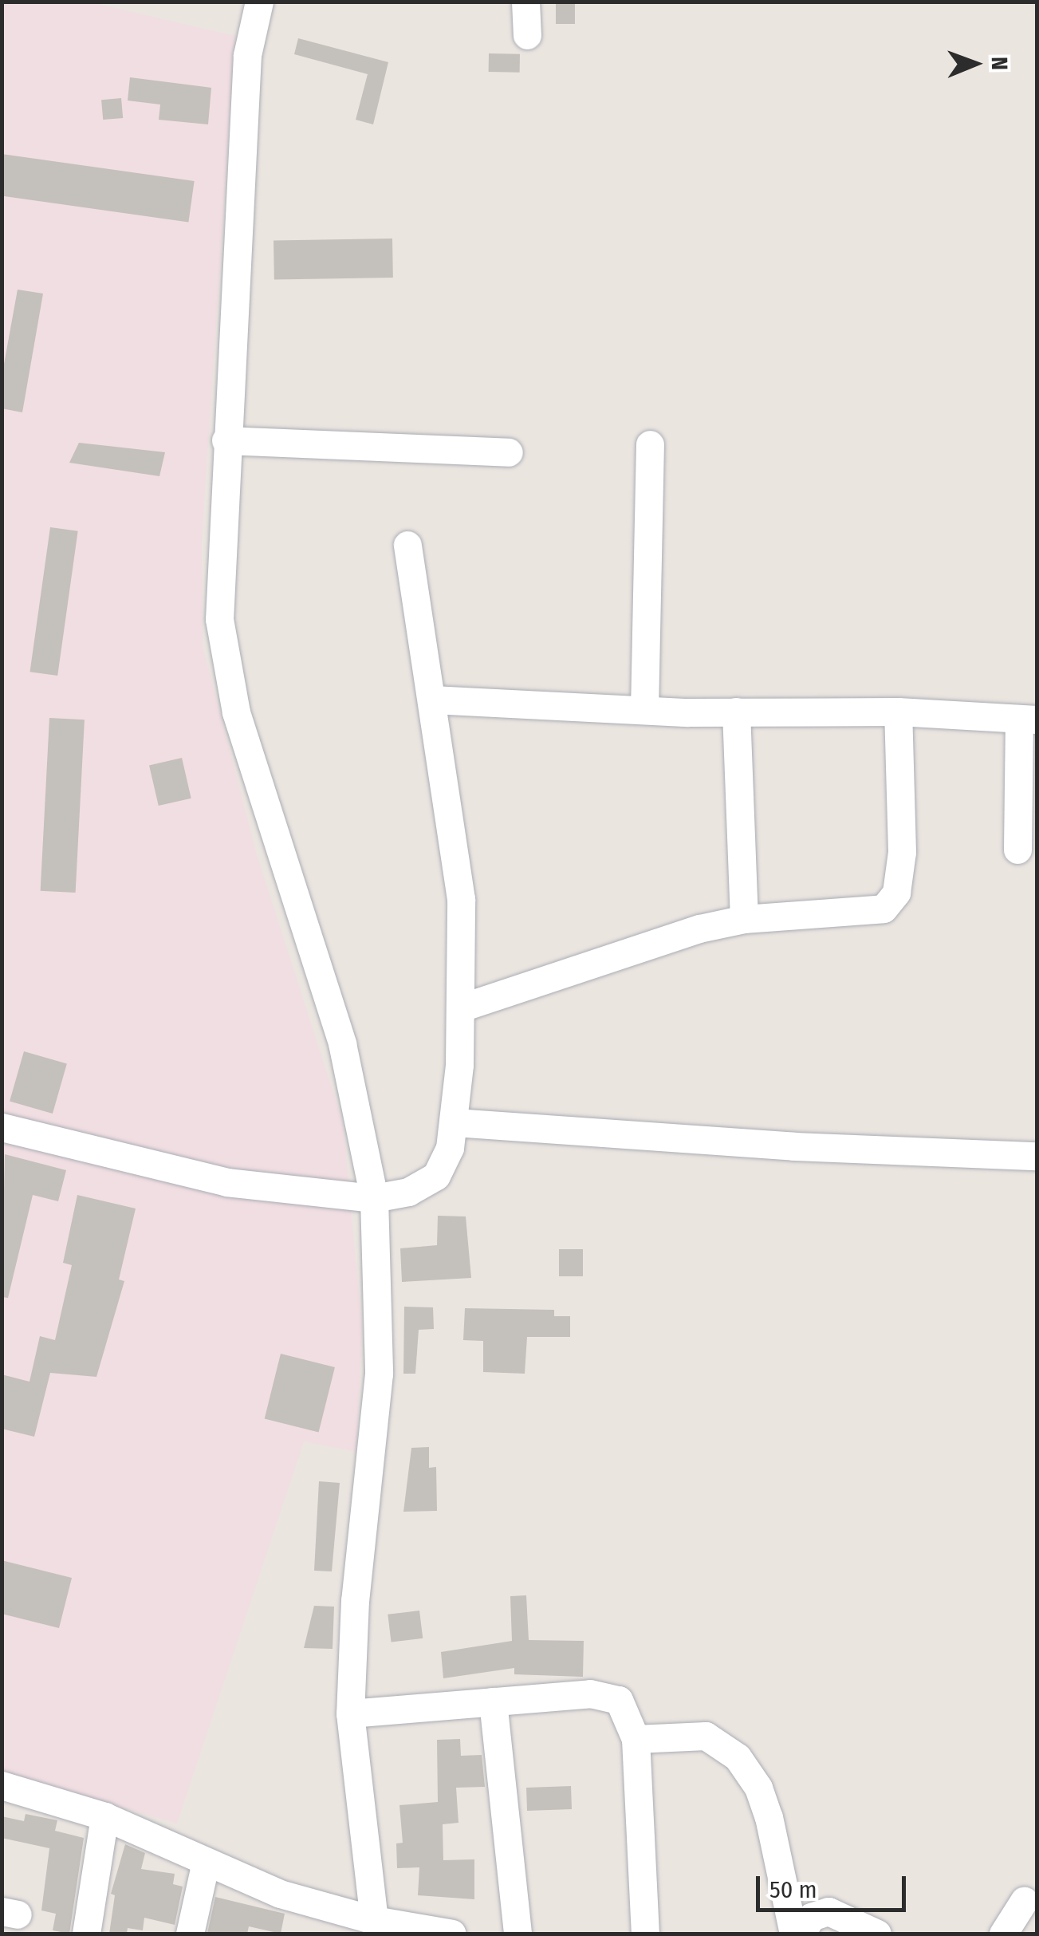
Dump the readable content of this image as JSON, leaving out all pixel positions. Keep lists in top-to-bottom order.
{
  "scale_bar": "50 m",
  "north": "right"
}
